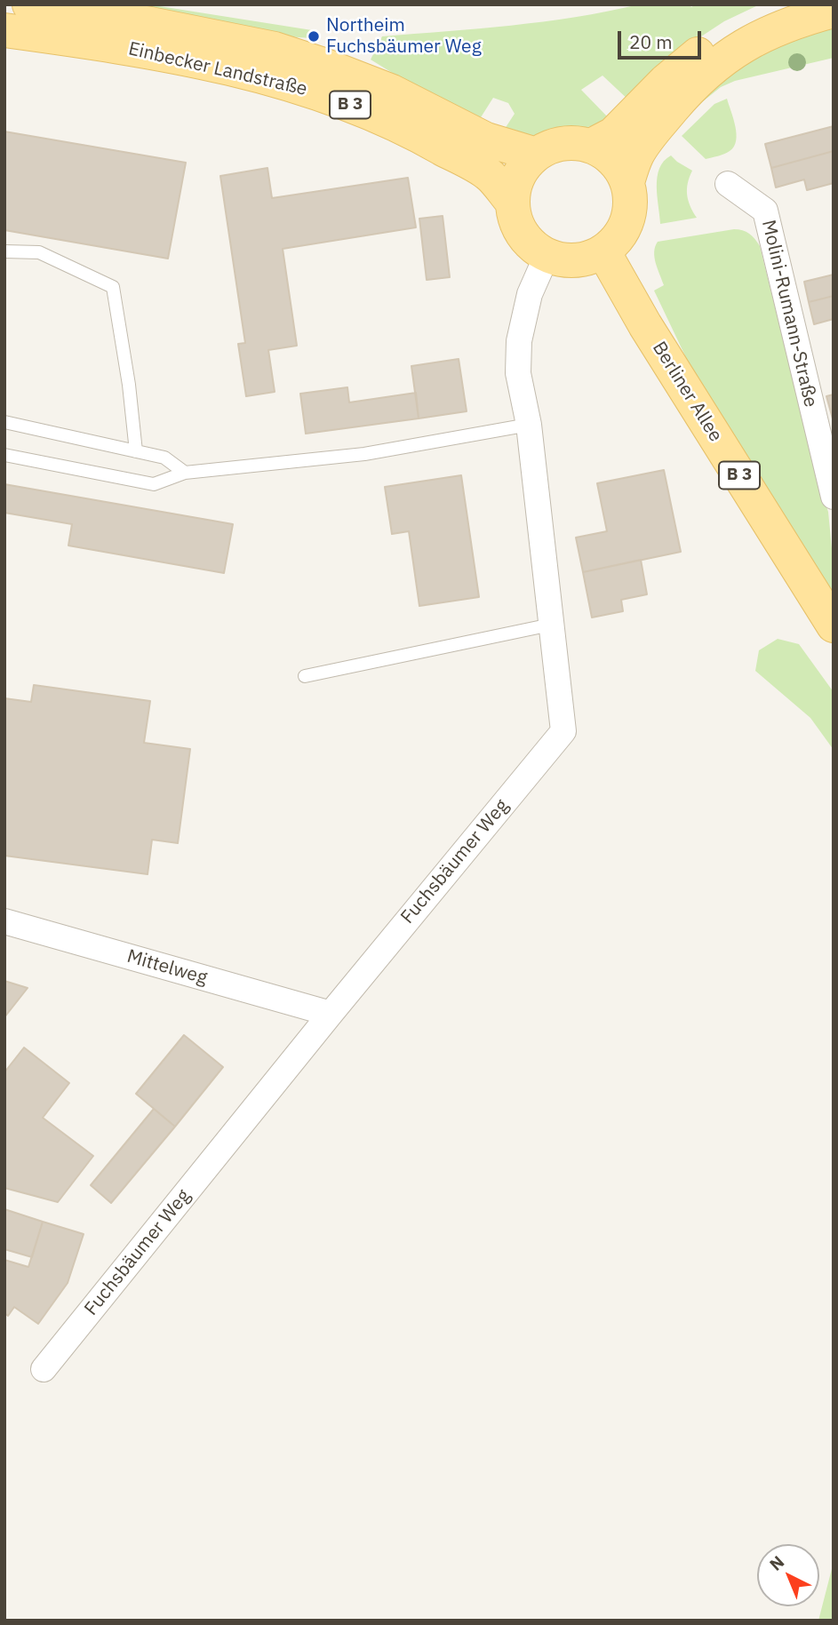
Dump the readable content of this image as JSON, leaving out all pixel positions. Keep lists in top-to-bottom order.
{
  "streets": {
    "main road": ["Einbecker Landstraße", "B 3", "Berliner Allee"],
    "street": ["Molini-Rumann-Straße", "Fuchsbäumer Weg", "Mittelweg"]
  },
  "crossings": [
    ["Einbecker Landstraße", "Berliner Allee"],
    ["Einbecker Landstraße", "Fuchsbäumer Weg"],
    ["Berliner Allee", "Fuchsbäumer Weg"],
    ["Fuchsbäumer Weg", "Mittelweg"]
  ],
  "places": ["Northeim Fuchsbäumer Weg"],
  "scale_bar": "20 m",
  "north": "top left"
}
